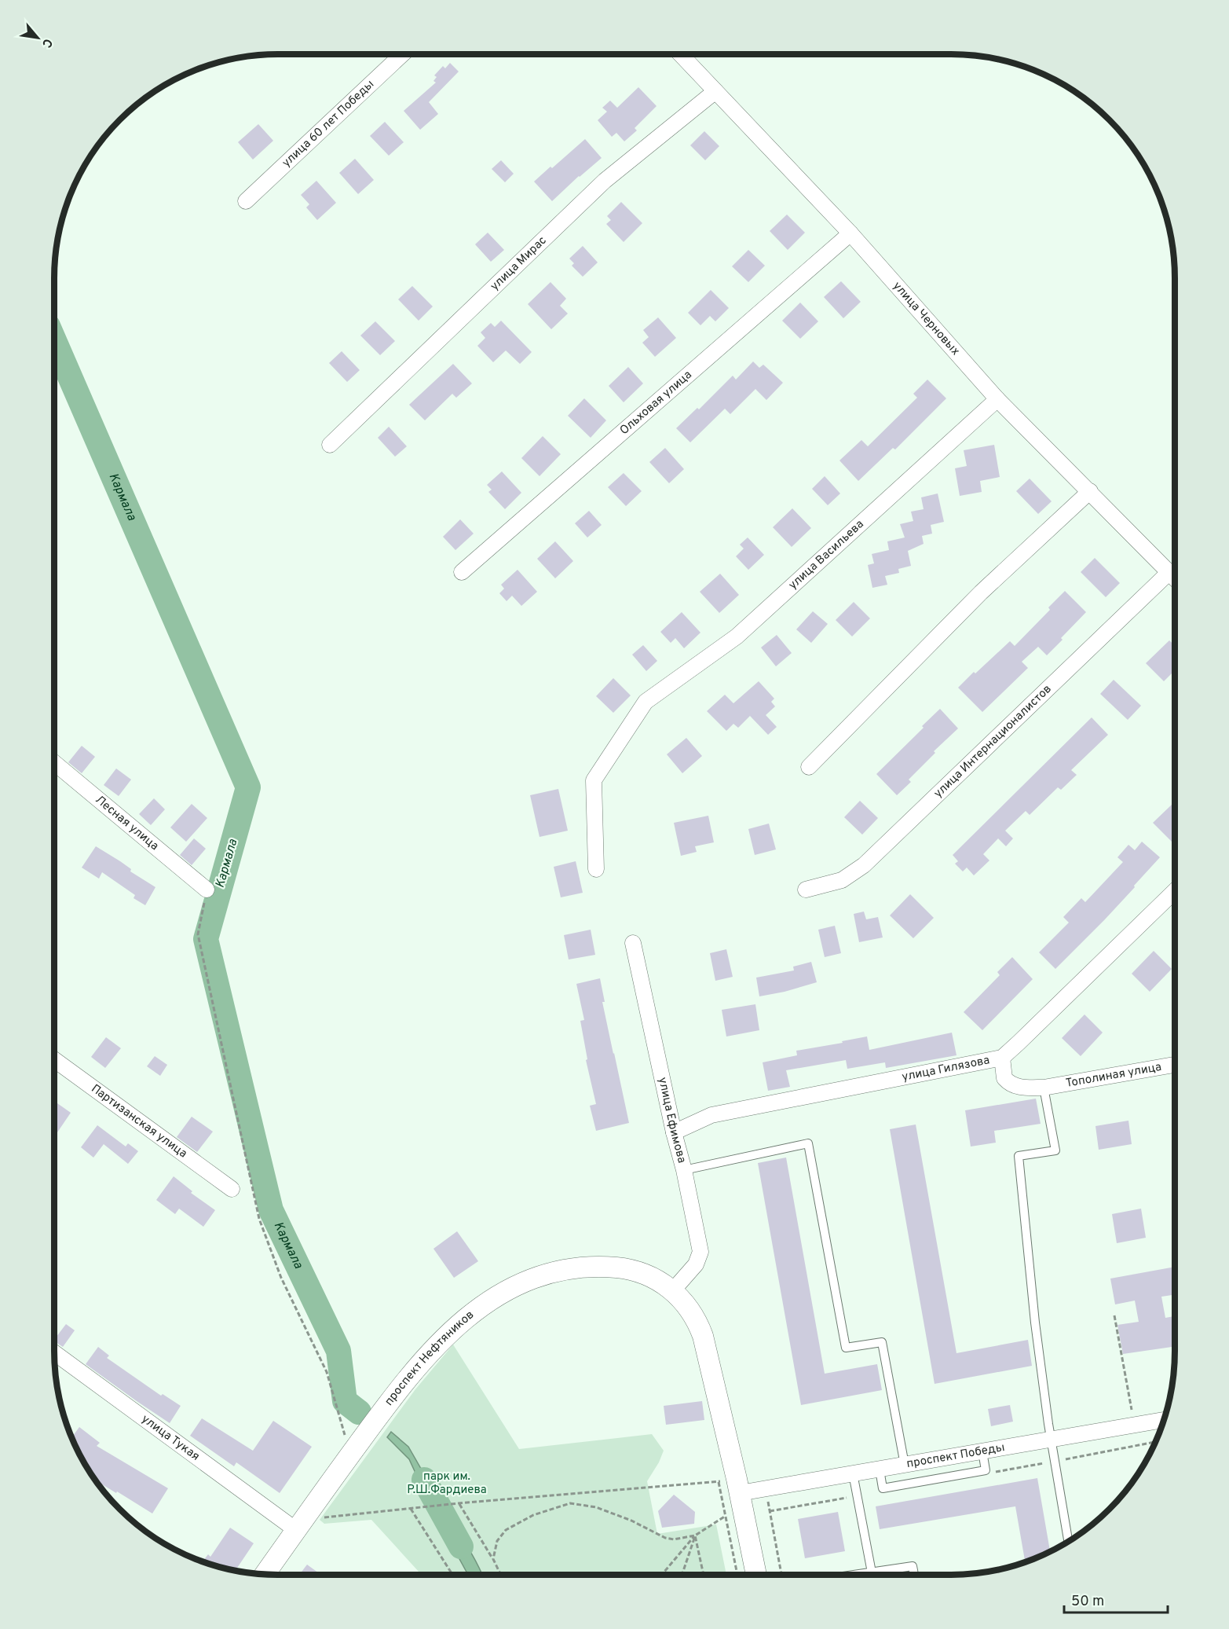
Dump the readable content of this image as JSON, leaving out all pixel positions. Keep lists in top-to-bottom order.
{
  "streets": {
    "street": [
      "улица 60 лет Победы",
      "улица Мирас",
      "улица Черновых",
      "Ольховая улица",
      "улица Васильева",
      "улица Интернационалистов",
      "Лесная улица",
      "улица Гилязова",
      "Тополиная улица",
      "улица Ефимова",
      "Партизанская улица",
      "проспект Нефтяников",
      "улица Тукая",
      "проспект Победы"
    ]
  },
  "crossings": [
    ["улица Мирас", "улица Черновых"],
    ["улица Черновых", "Ольховая улица"],
    ["улица Черновых", "улица Васильева"],
    ["улица Черновых", "улица Интернационалистов"],
    ["улица Гилязова", "Тополиная улица"],
    ["улица Гилязова", "улица Ефимова"],
    ["улица Ефимова", "проспект Нефтяников"],
    ["проспект Нефтяников", "улица Тукая"],
    ["проспект Нефтяников", "проспект Победы"]
  ],
  "water": ["Кармала"],
  "parks": ["парк им. Р.Ш.Фардиева"],
  "scale_bar": "50 m",
  "north": "bottom right"
}
